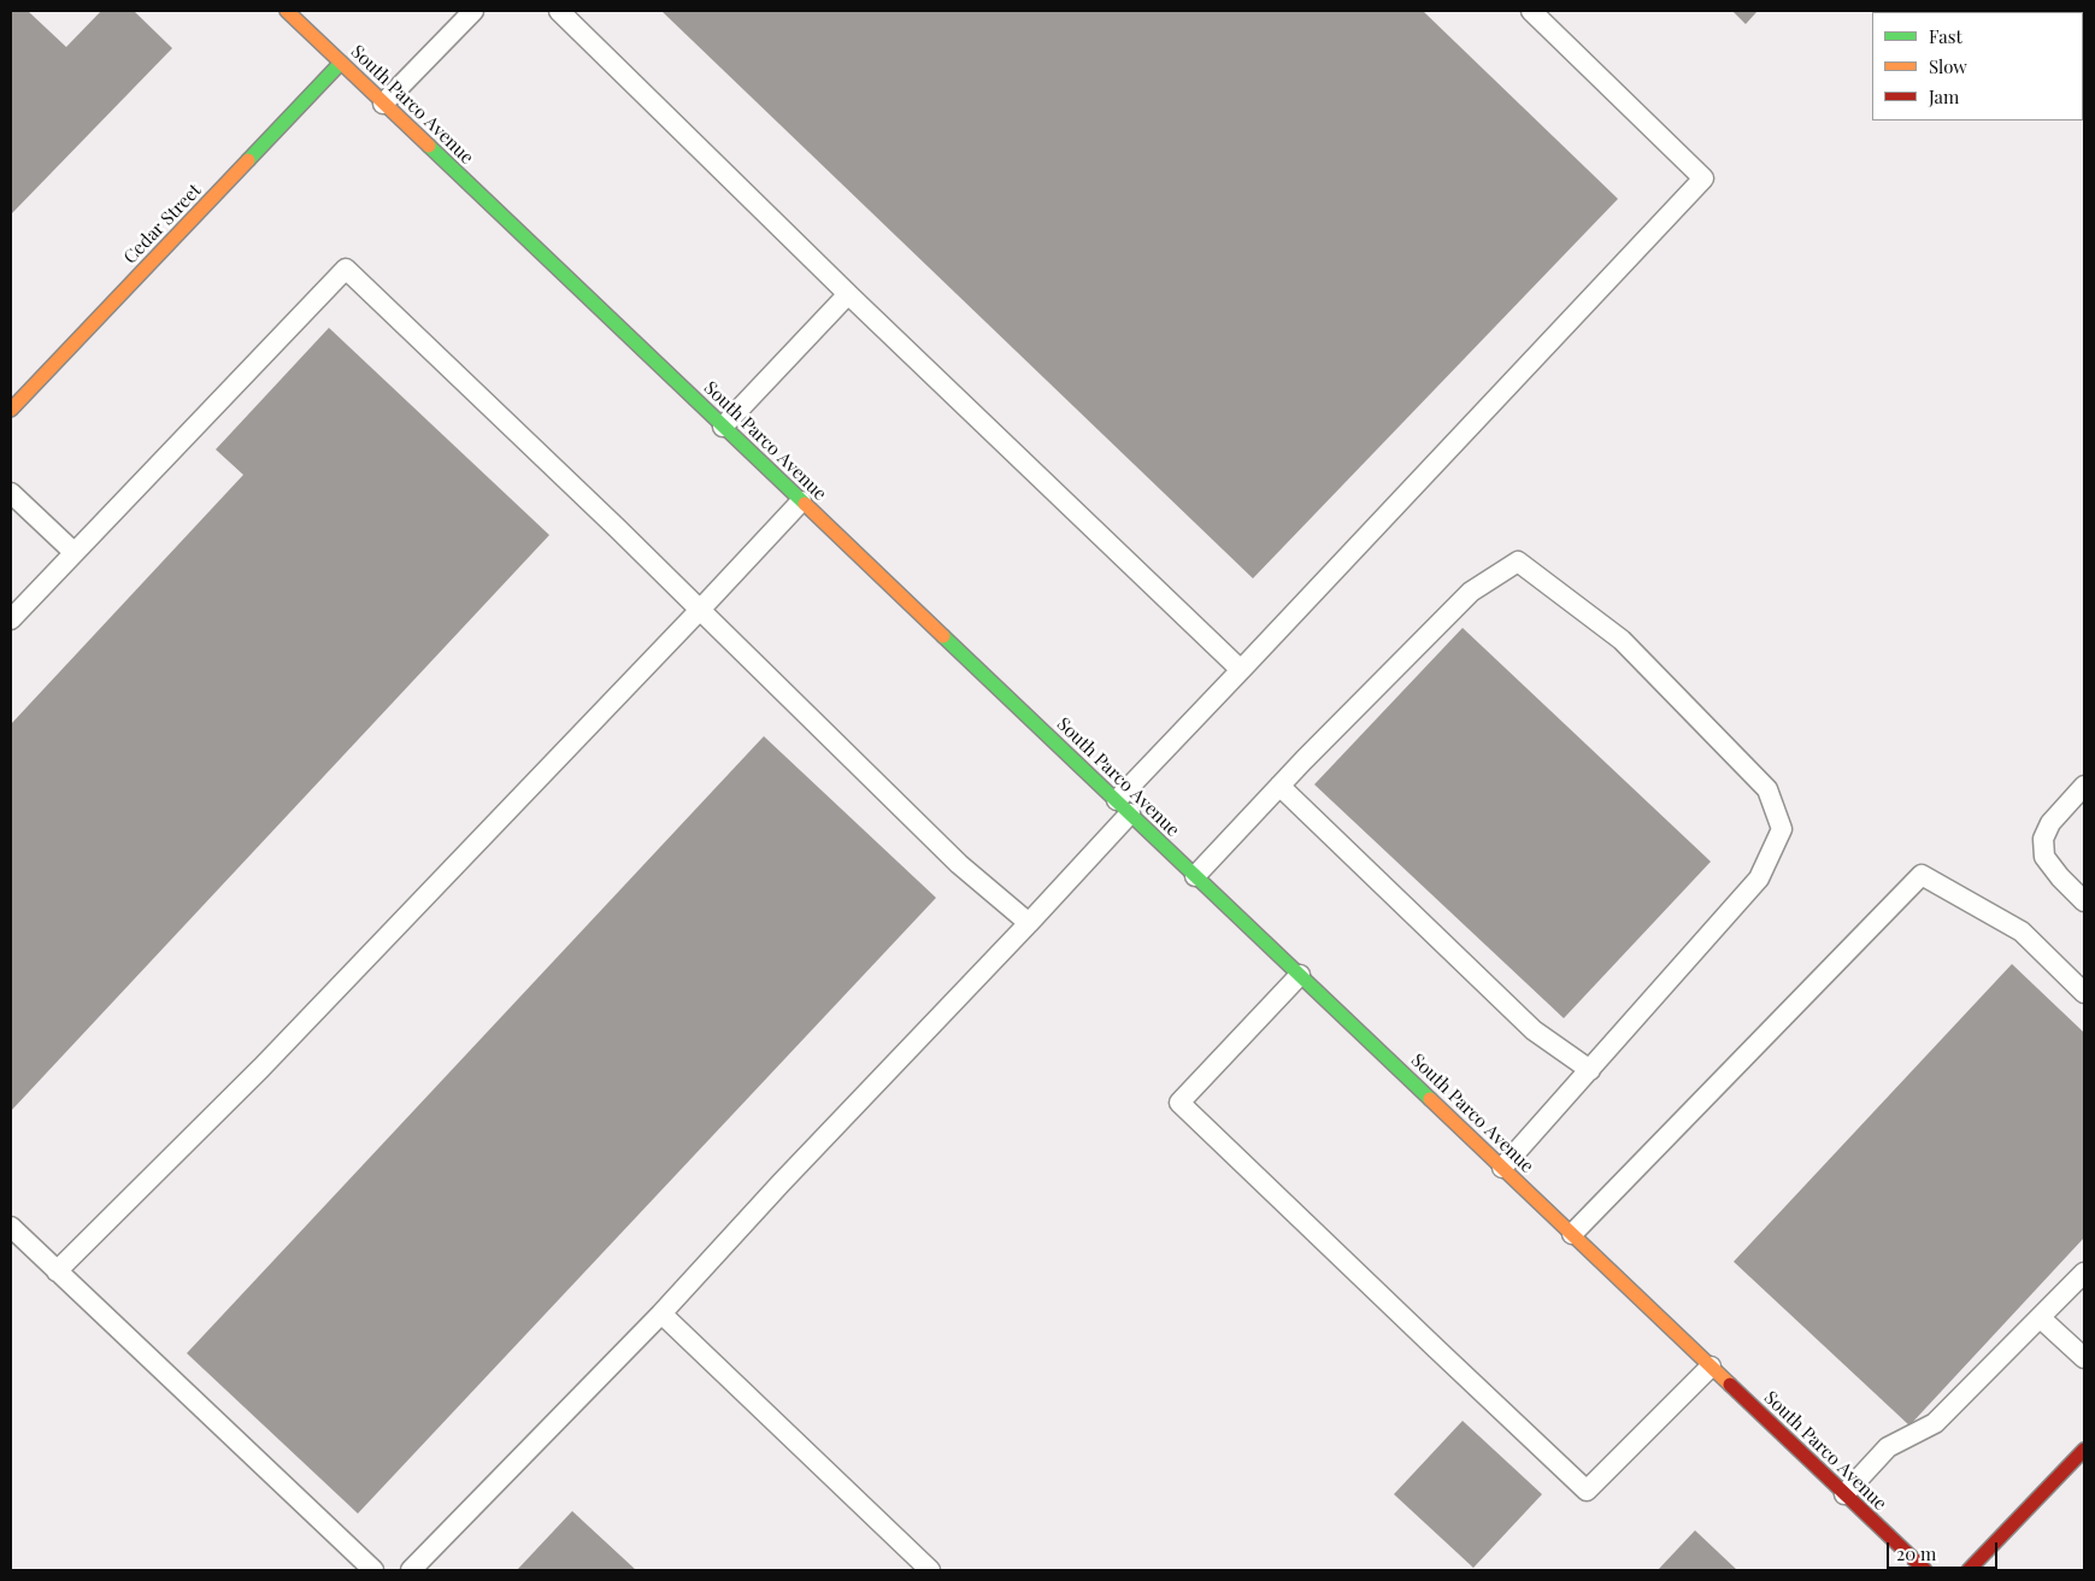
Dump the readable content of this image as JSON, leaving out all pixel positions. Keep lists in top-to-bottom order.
{
  "streets": {
    "street": ["South Parco Avenue", "Cedar Street"]
  },
  "crossings": [
    ["South Parco Avenue", "Cedar Street"]
  ],
  "legend": ["Fast", "Slow", "Jam"],
  "scale_bar": "20 m"
}
